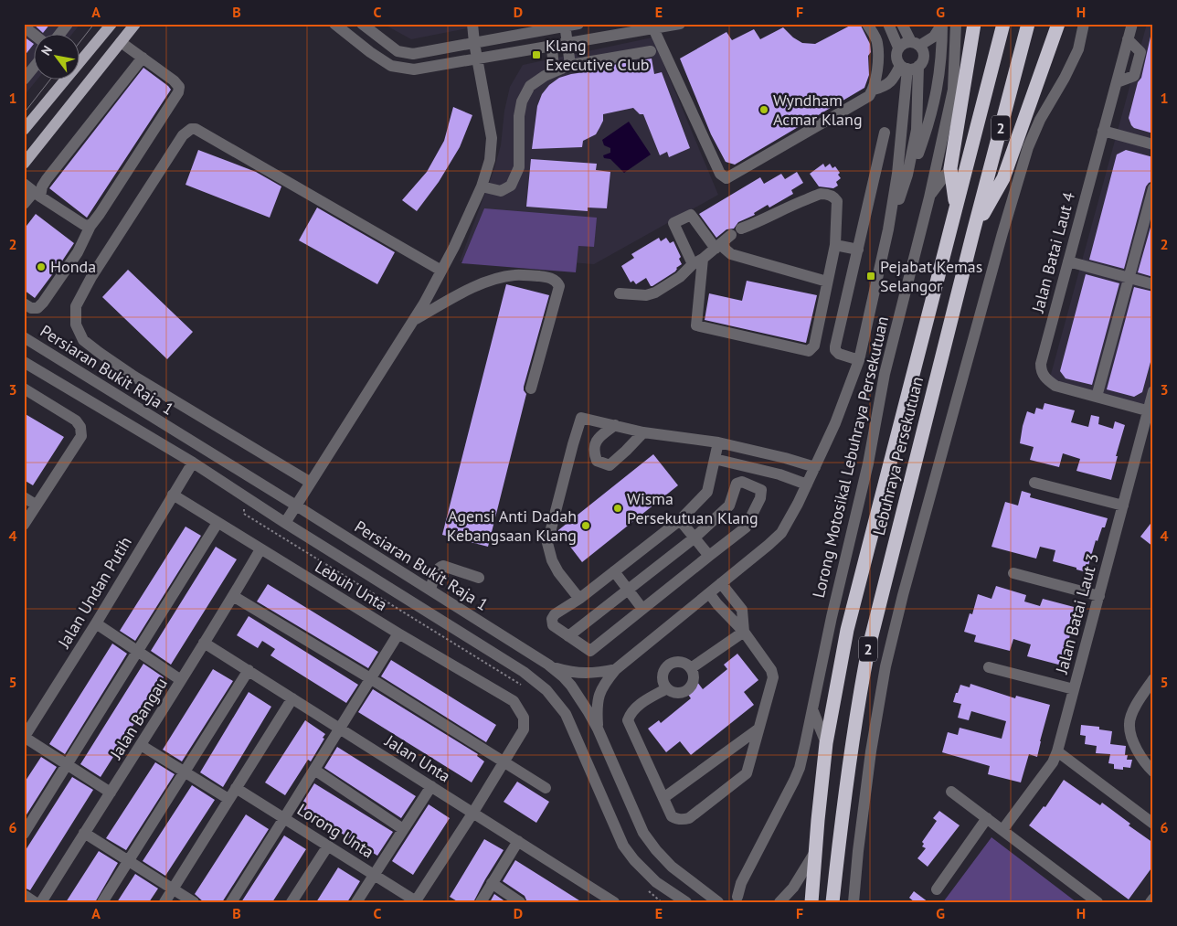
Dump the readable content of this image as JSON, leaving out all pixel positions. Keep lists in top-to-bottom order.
{
  "streets": {
    "highway": ["2", "Lebuhraya Persekutuan"],
    "street": [
      "Jalan Batai Laut 4",
      "Persiaran Bukit Raja 1",
      "Lorong Motosikal Lebuhraya Persekutuan",
      "Lebuh Unta",
      "Jalan Undan Putih",
      "Jalan Batai Laut 3",
      "Jalan Bangau",
      "Jalan Unta",
      "Lorong Unta"
    ]
  },
  "crossings": [
    ["Jalan Batai Laut 4", "Jalan Batai Laut 3"],
    ["Persiaran Bukit Raja 1", "Jalan Undan Putih"],
    ["Lebuh Unta", "Jalan Undan Putih"],
    ["Lebuh Unta", "Jalan Bangau"],
    ["Jalan Bangau", "Jalan Unta"]
  ],
  "places": {
    "transit": ["Klang Executive Club", "Pejabat Kemas Selangor"],
    "other": [
      "Wyndham Acmar Klang",
      "Honda",
      "Wisma Persekutuan Klang",
      "Agensi Anti Dadah Kebangsaan Klang"
    ]
  },
  "north": "top left",
  "grid": {
    "columns": [
      "A",
      "B",
      "C",
      "D",
      "E",
      "F",
      "G",
      "H"
    ],
    "rows": [
      "1",
      "2",
      "3",
      "4",
      "5",
      "6"
    ]
  }
}
